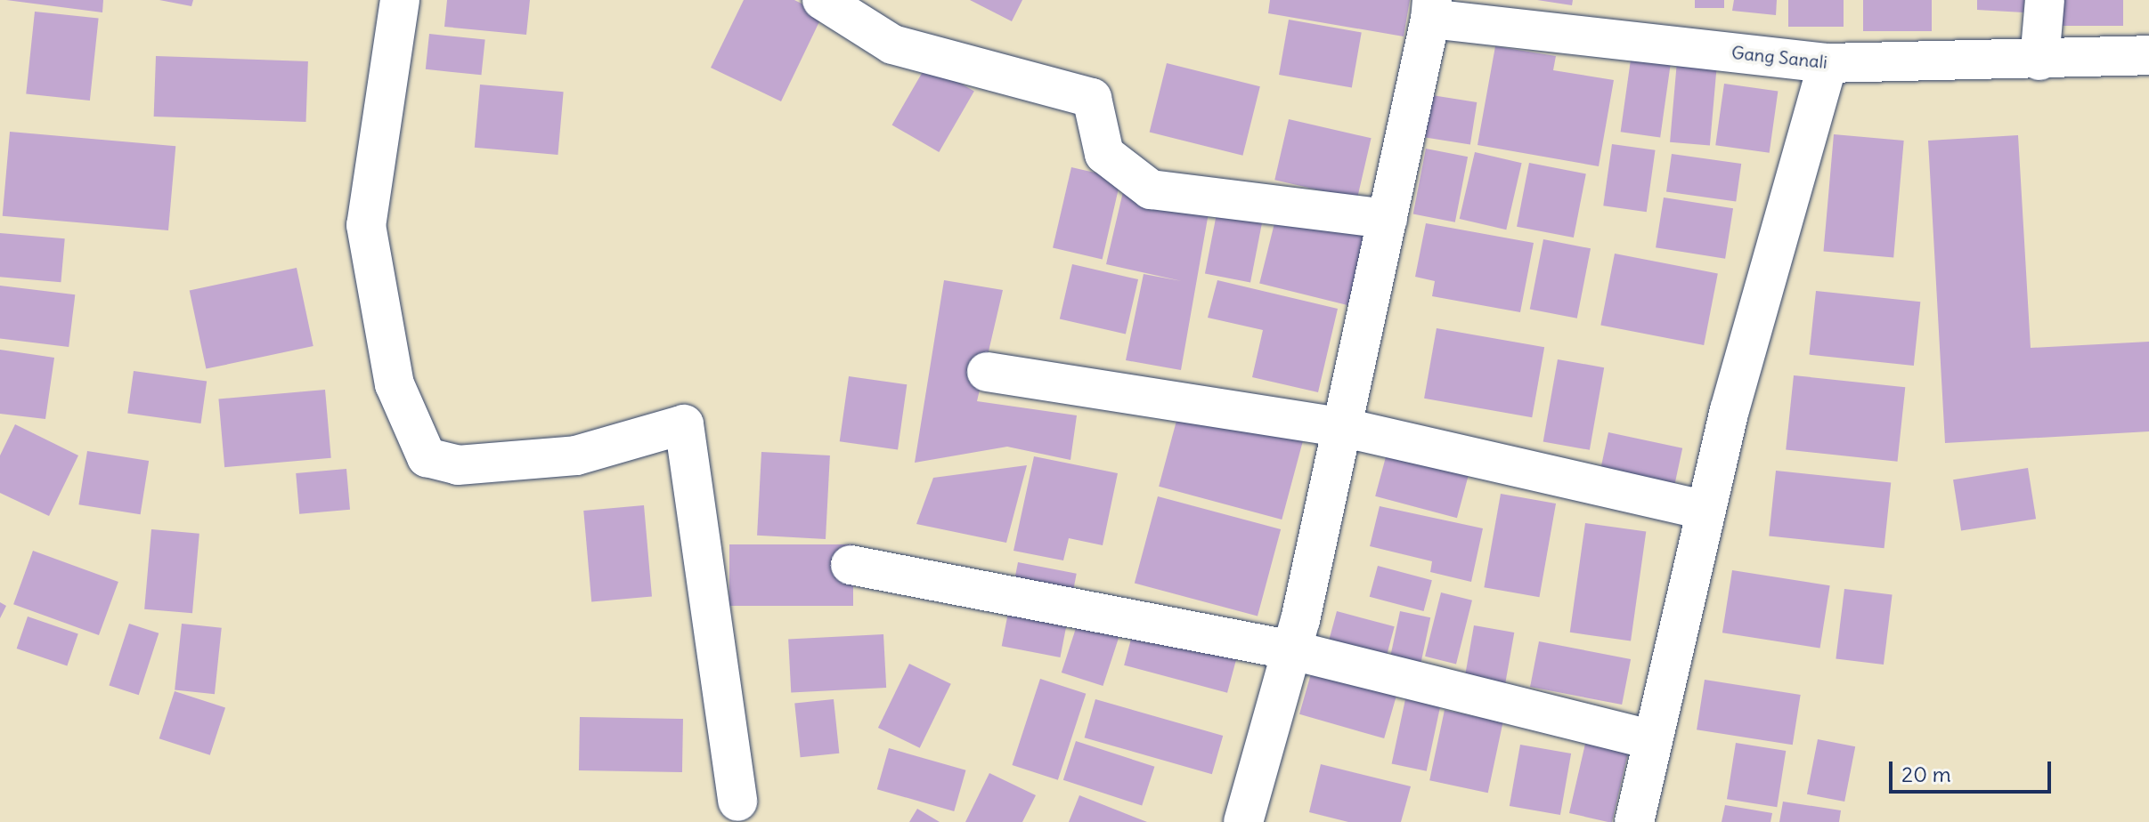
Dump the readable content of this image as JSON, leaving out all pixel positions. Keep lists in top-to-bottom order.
{
  "streets": {
    "street": ["Gang Sanali"]
  },
  "scale_bar": "20 m"
}
